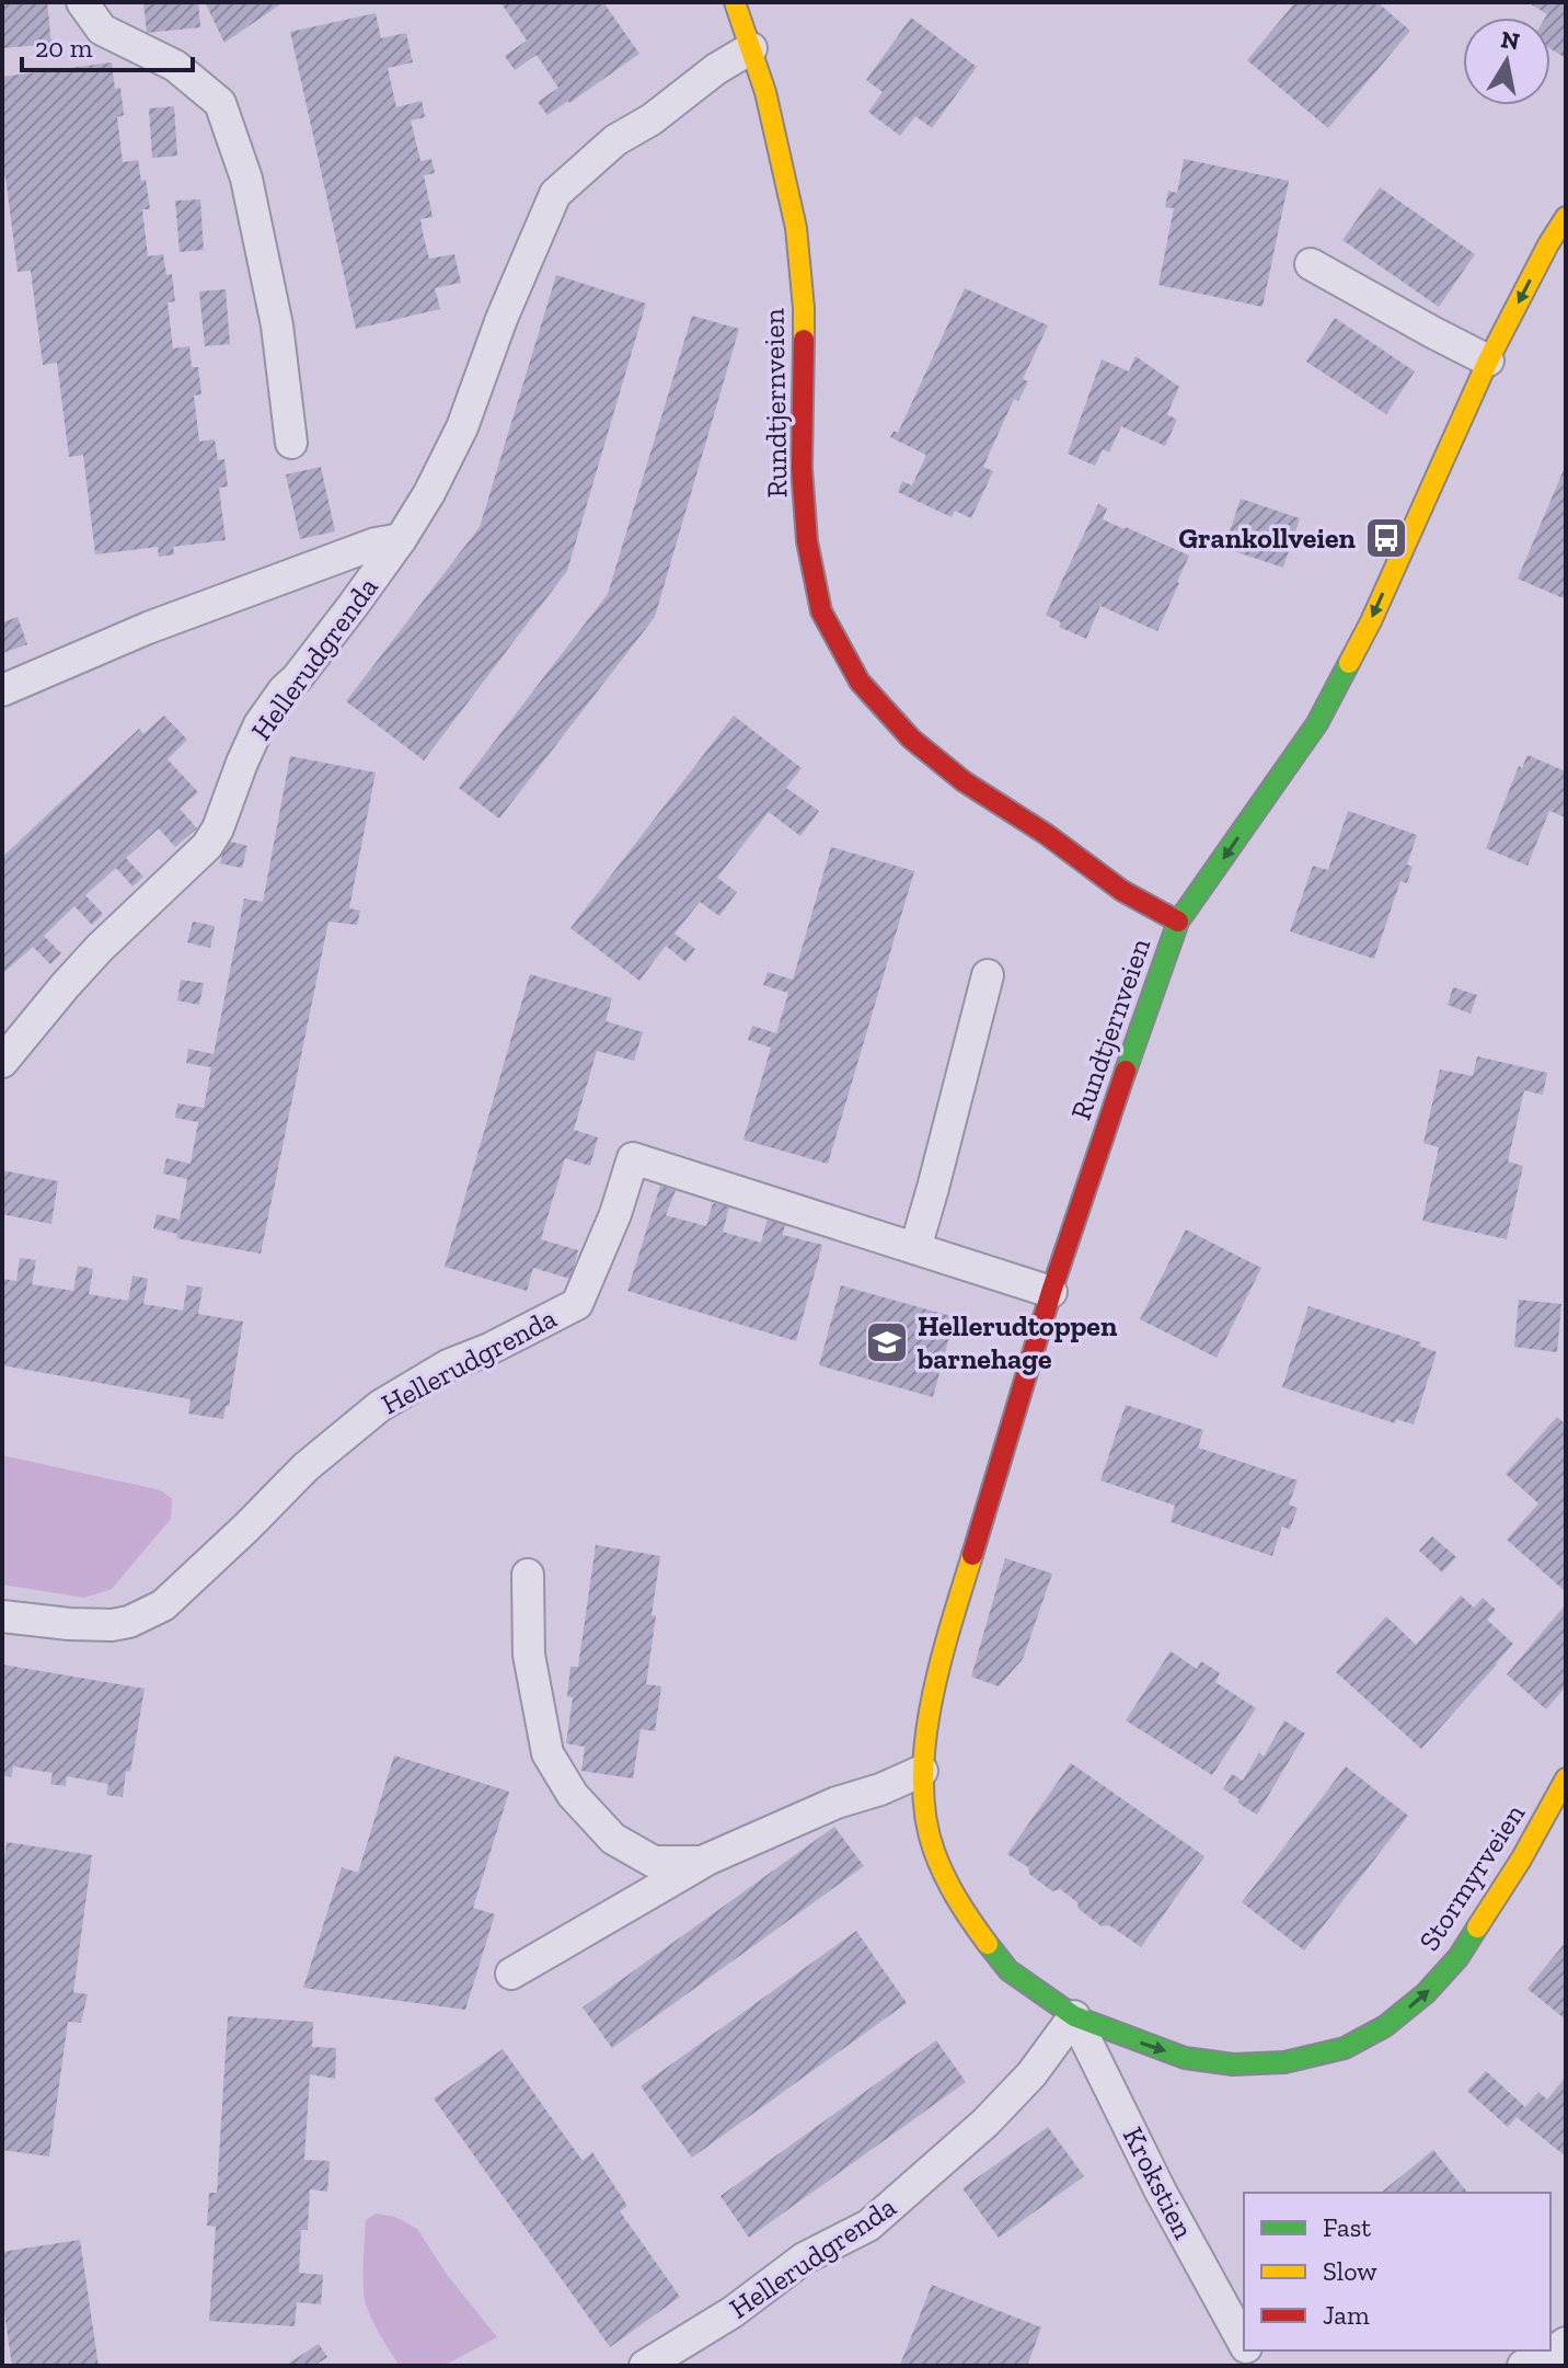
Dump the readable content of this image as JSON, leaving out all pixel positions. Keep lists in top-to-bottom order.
{
  "streets": {
    "street": ["Rundtjernveien", "Stormyrveien"],
    "lane": ["Hellerudgrenda", "Krokstien"]
  },
  "crossings": [
    ["Rundtjernveien", "Hellerudgrenda"],
    ["Rundtjernveien", "Stormyrveien"],
    ["Rundtjernveien", "Krokstien"],
    ["Hellerudgrenda", "Stormyrveien"],
    ["Hellerudgrenda", "Krokstien"],
    ["Stormyrveien", "Krokstien"]
  ],
  "one_way": ["Stormyrveien"],
  "places": {
    "bus stop": ["Grankollveien"],
    "school or university": ["Hellerudtoppen barnehage"]
  },
  "legend": ["Fast", "Slow", "Jam"],
  "scale_bar": "20 m",
  "north": "top"
}
